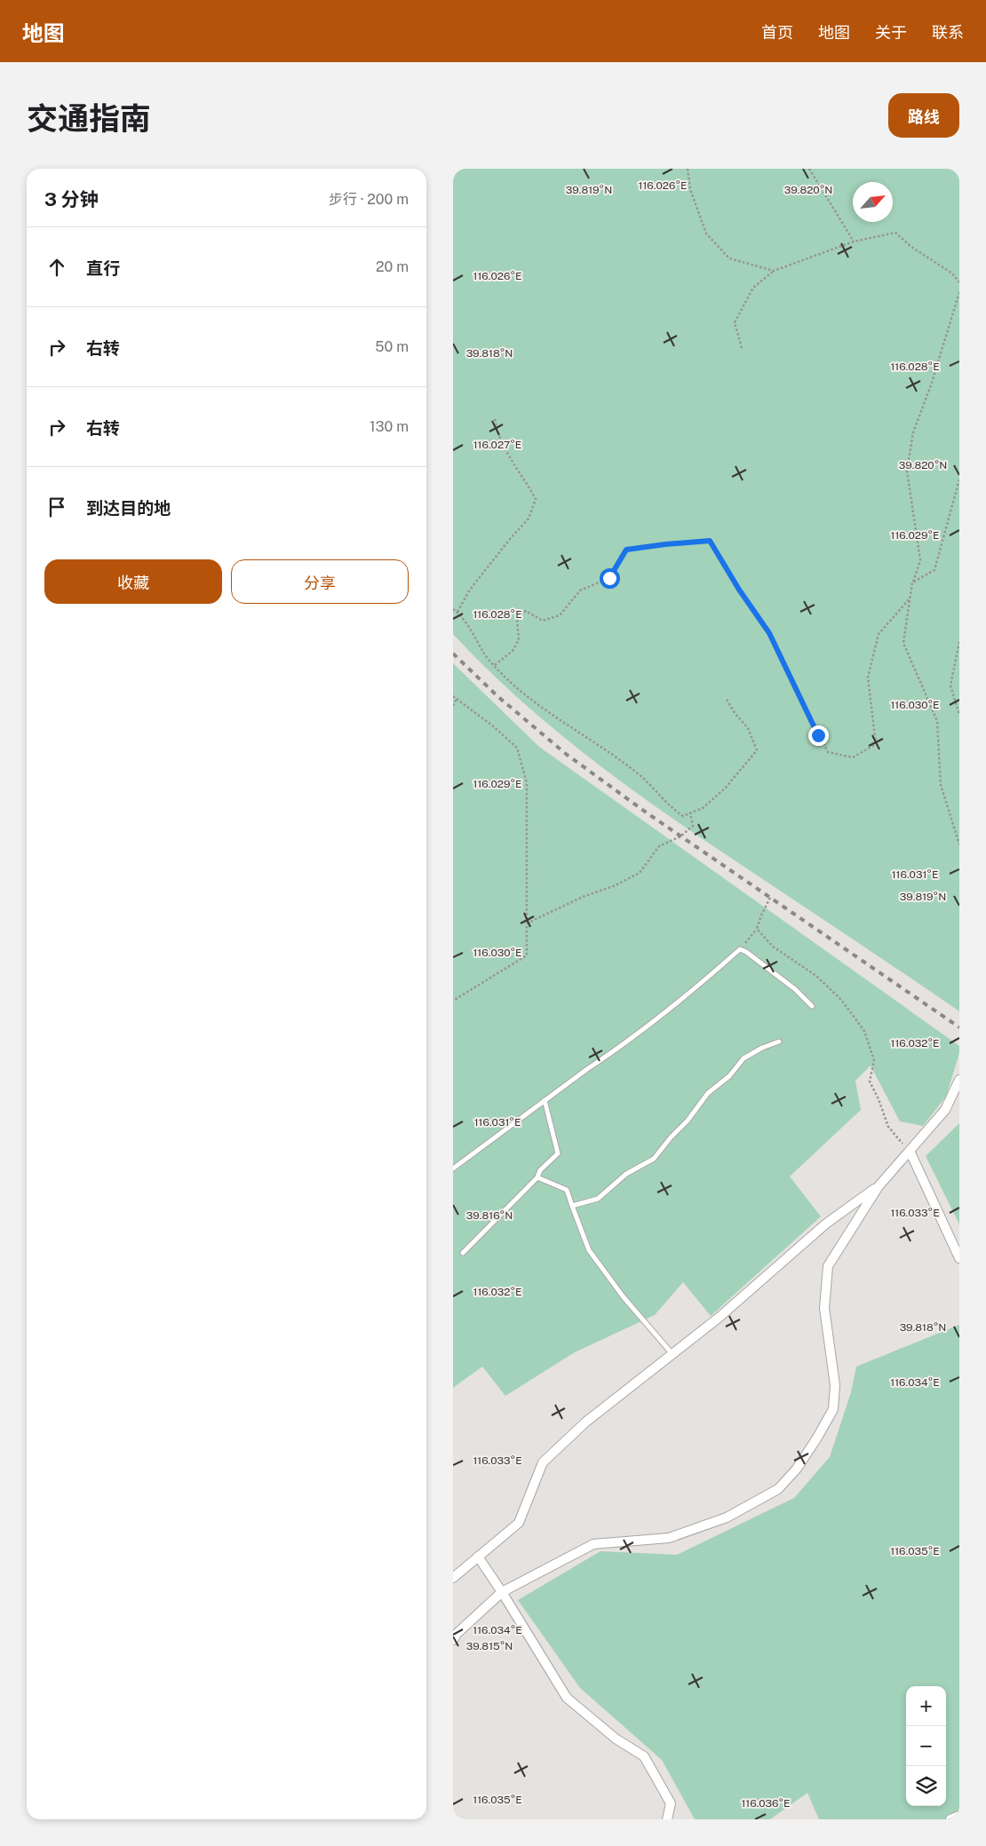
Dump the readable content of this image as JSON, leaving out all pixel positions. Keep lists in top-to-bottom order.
{
  "north": "top right",
  "page": {
    "header": "地图",
    "nav": [
      "首页",
      "地图",
      "关于",
      "联系"
    ],
    "title": "交通指南",
    "buttons": [
      "路线",
      ["收藏", "分享"]
    ],
    "heading": ["3 分钟", "步行 · 200 m"],
    "list": [
      ["直行", "20 m"],
      ["右转", "50 m"],
      ["右转", "130 m"],
      "到达目的地"
    ],
    "map_buttons": ["+", "−"]
  },
  "coordinates": [
    "116.026°E",
    "39.819°N",
    "39.820°N",
    "39.818°N",
    "116.028°E",
    "116.027°E",
    "116.029°E",
    "116.030°E",
    "116.031°E",
    "116.032°E",
    "116.033°E",
    "39.816°N",
    "116.034°E",
    "116.035°E",
    "39.815°N",
    "116.036°E"
  ]
}
